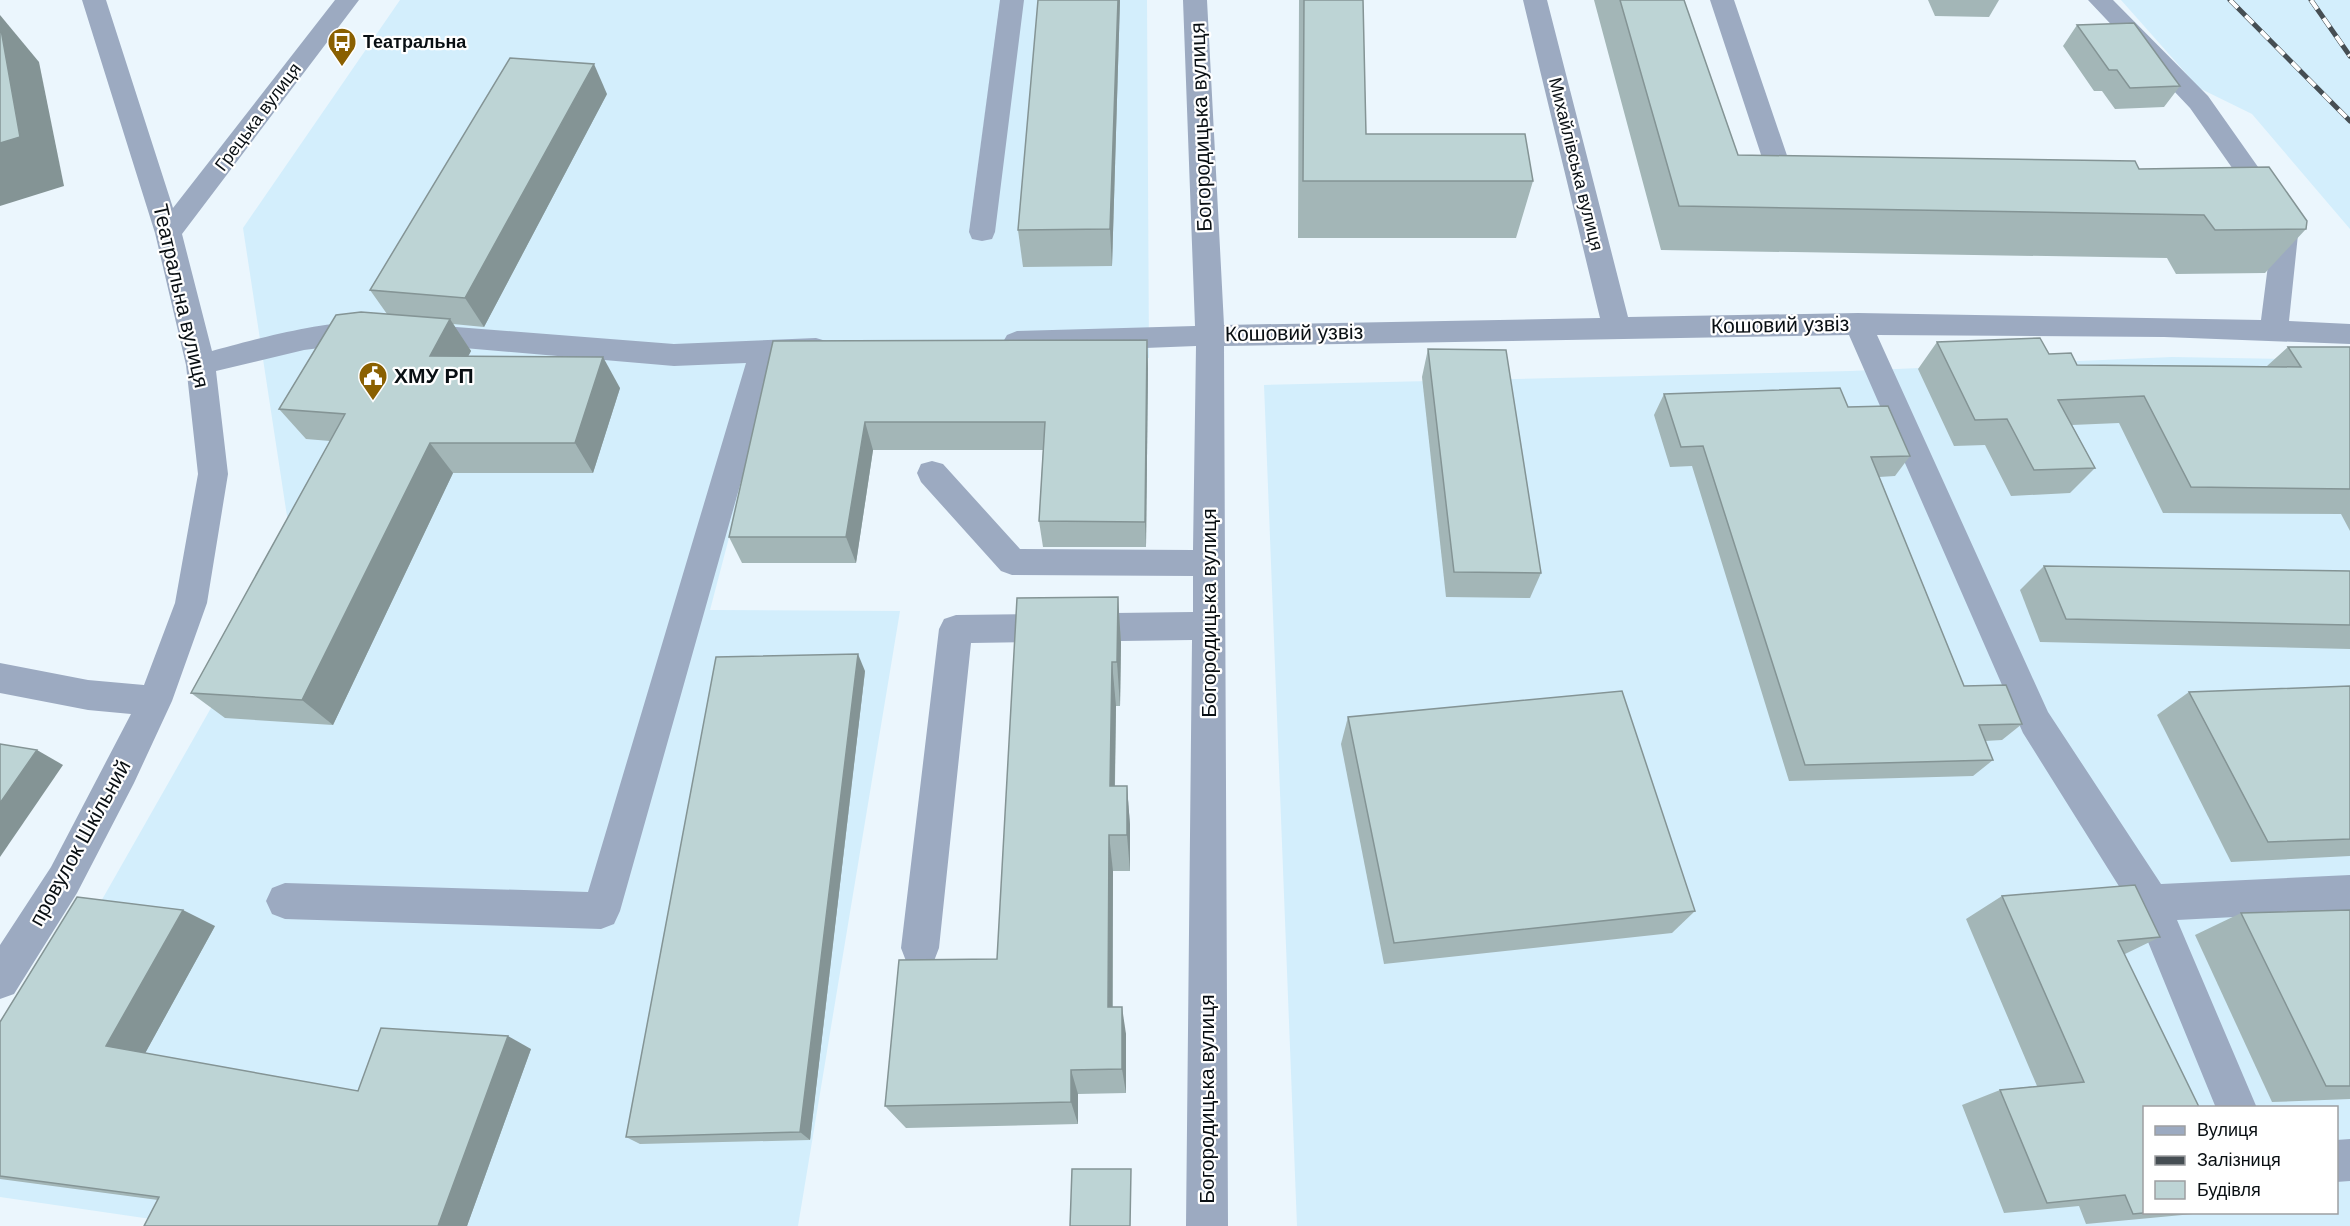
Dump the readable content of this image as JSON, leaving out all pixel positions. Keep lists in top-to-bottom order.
{
  "streets": {
    "street": [
      "Грецька вулиця",
      "Богородицька вулиця",
      "Михайлівська вулиця",
      "Театральна вулиця",
      "Кошовий узвіз",
      "провулок Шкільний"
    ]
  },
  "crossings": [
    ["Грецька вулиця", "Театральна вулиця"],
    ["Богородицька вулиця", "Кошовий узвіз"],
    ["Михайлівська вулиця", "Кошовий узвіз"],
    ["Театральна вулиця", "провулок Шкільний"]
  ],
  "places": {
    "bus stop": ["Театральна"],
    "public building": ["ХМУ РП"]
  },
  "legend": ["Вулиця", "Залізниця", "Будівля"]
}
